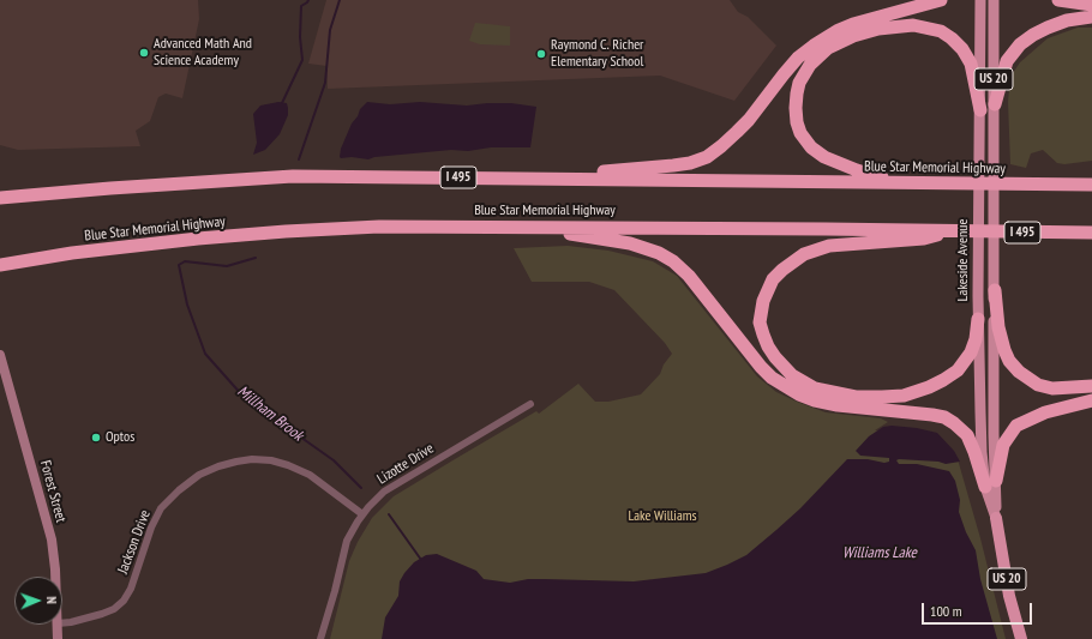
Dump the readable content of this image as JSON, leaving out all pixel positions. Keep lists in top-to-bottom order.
{
  "streets": {
    "highway": [
      "US 20",
      "Blue Star Memorial Highway",
      "I 495",
      "Lakeside Avenue"
    ],
    "main road": ["Forest Street"],
    "street": ["Lizotte Drive", "Jackson Drive"]
  },
  "crossings": [
    ["Lizotte Drive", "Jackson Drive"]
  ],
  "water": ["Millham Brook", "Williams Lake"],
  "parks": ["Lake Williams"],
  "places": ["Advanced Math And Science Academy", "Raymond C. Richer Elementary School", "Optos"],
  "scale_bar": "100 m",
  "north": "right"
}
